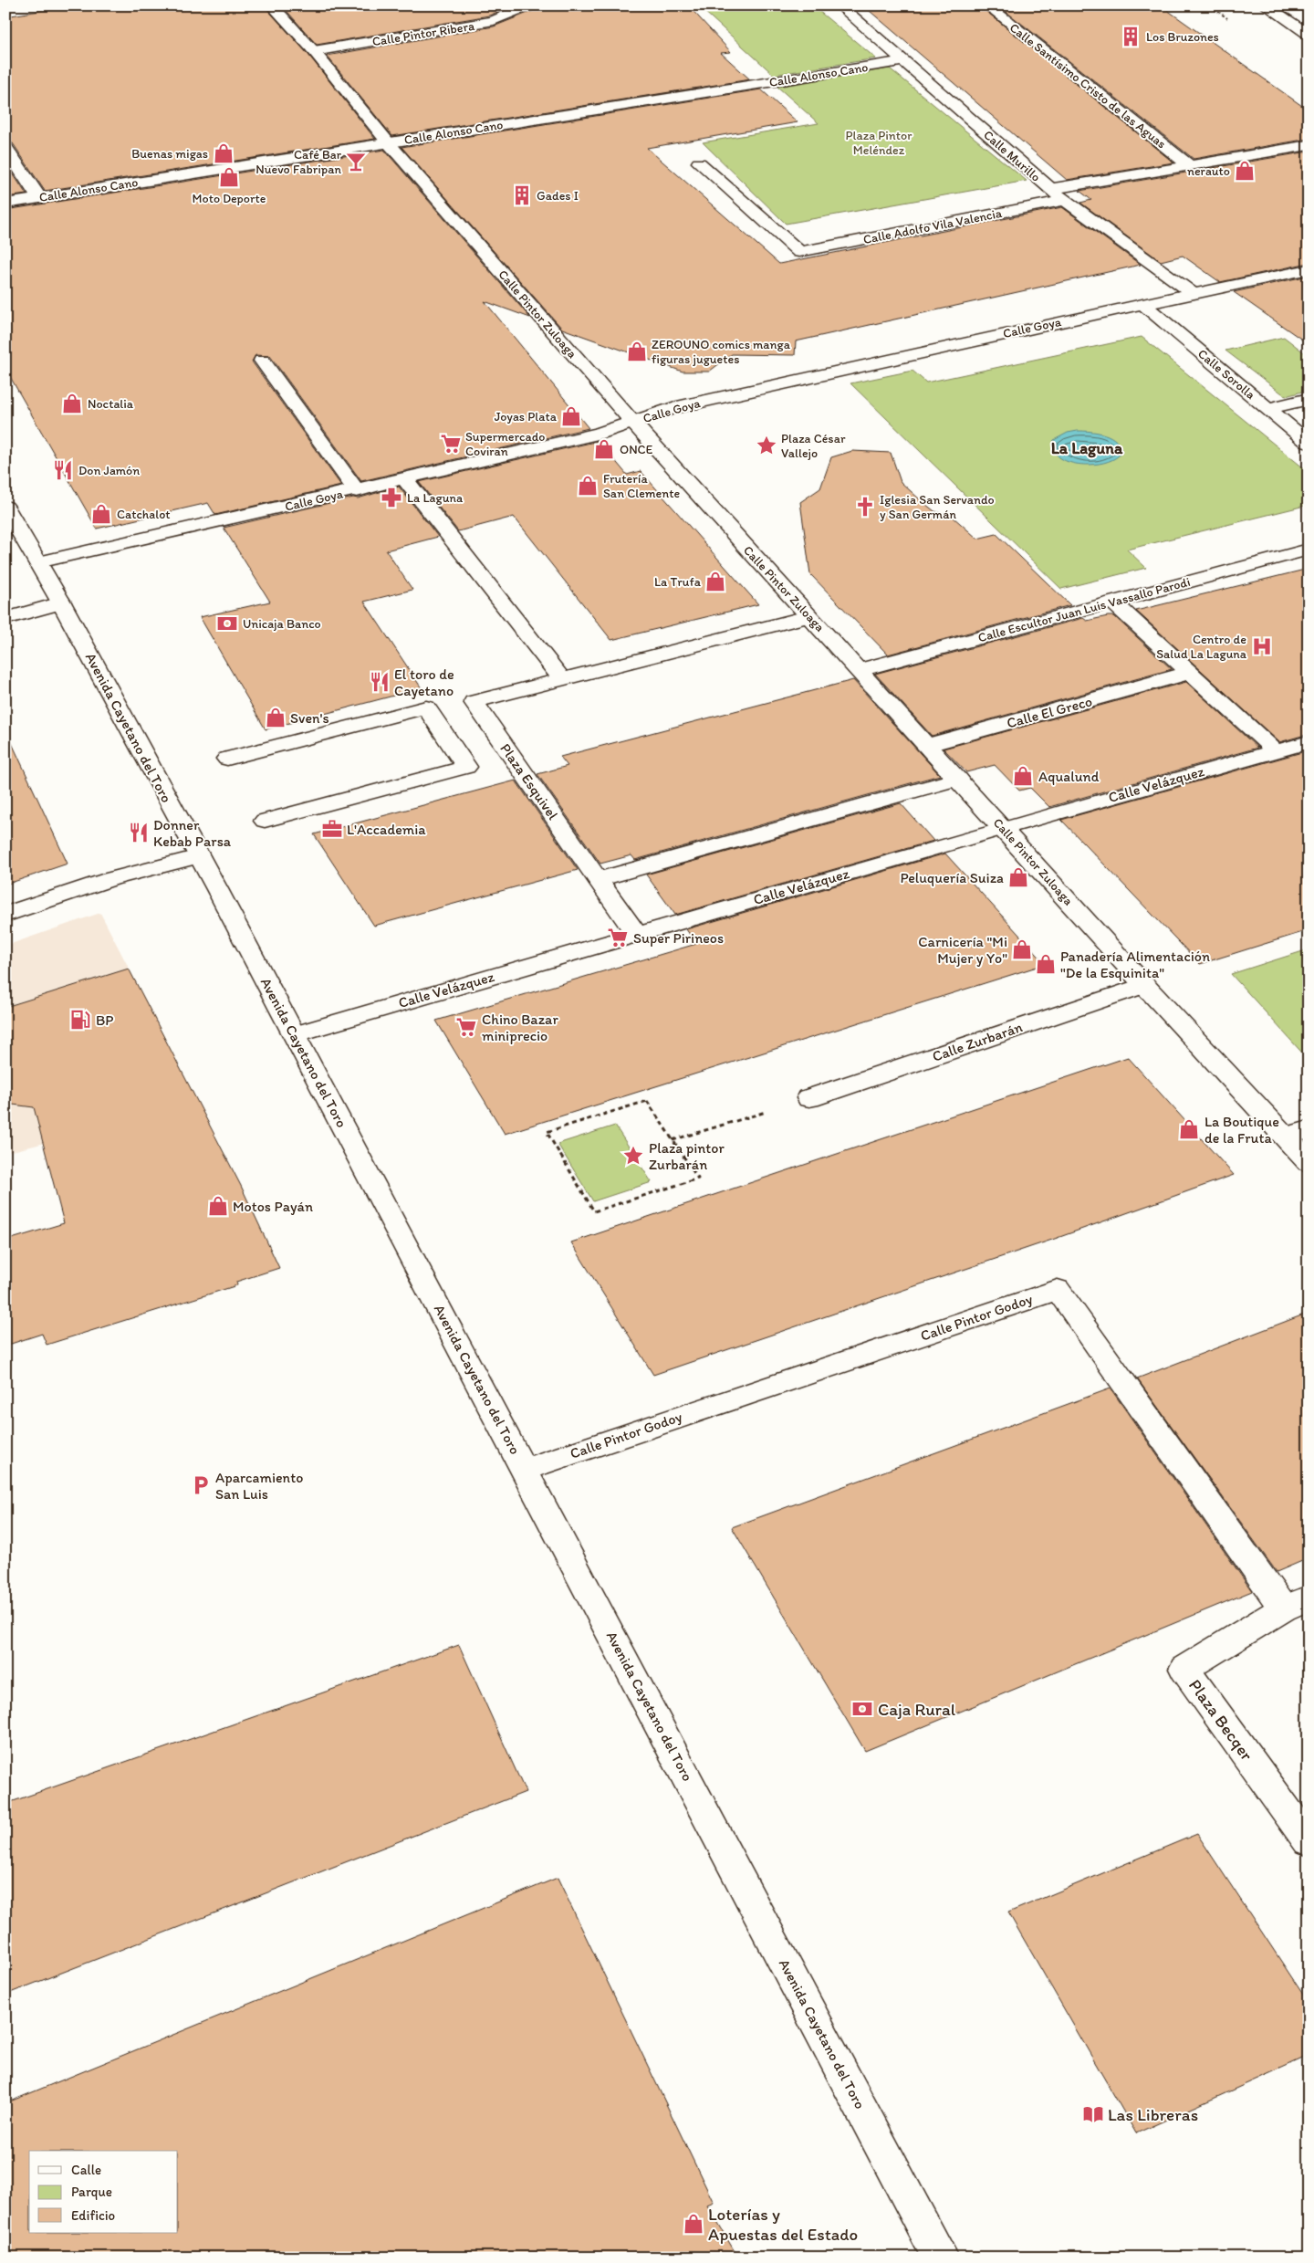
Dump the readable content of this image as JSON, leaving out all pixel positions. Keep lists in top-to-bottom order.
{
  "streets": {
    "street": [
      "Calle Pintor Ribera",
      "Calle Alonso Cano",
      "Calle Santísimo Cristo de las Aguas",
      "Calle Murillo",
      "Calle Adolfo Vila Valencia",
      "Calle Pintor Zuloaga",
      "Calle Goya",
      "Calle Sorolla",
      "Calle Escultor Juan Luis Vassallo Parodi",
      "Calle El Greco",
      "Avenida Cayetano del Toro",
      "Plaza Esquivel",
      "Calle Velázquez",
      "Calle Zurbarán",
      "Calle Pintor Godoy",
      "Plaza Becqer"
    ]
  },
  "crossings": [
    ["Calle Pintor Ribera", "Calle Pintor Zuloaga"],
    ["Calle Alonso Cano", "Calle Murillo"],
    ["Calle Alonso Cano", "Calle Pintor Zuloaga"],
    ["Calle Murillo", "Calle Adolfo Vila Valencia"],
    ["Calle Murillo", "Calle Goya"],
    ["Calle Pintor Zuloaga", "Calle Goya"],
    ["Calle Pintor Zuloaga", "Calle Escultor Juan Luis Vassallo Parodi"],
    ["Calle Pintor Zuloaga", "Calle El Greco"],
    ["Calle Pintor Zuloaga", "Plaza Esquivel"],
    ["Calle Pintor Zuloaga", "Calle Velázquez"],
    ["Calle Pintor Zuloaga", "Calle Zurbarán"],
    ["Calle Goya", "Calle Sorolla"],
    ["Calle Goya", "Avenida Cayetano del Toro"],
    ["Avenida Cayetano del Toro", "Calle Velázquez"],
    ["Avenida Cayetano del Toro", "Calle Pintor Godoy"],
    ["Plaza Esquivel", "Calle Velázquez"],
    ["Calle Pintor Godoy", "Plaza Becqer"]
  ],
  "districts": ["La Laguna"],
  "parks": ["Plaza Pintor Meléndez"],
  "places": {
    "building": ["Los Bruzones", "Gades I"],
    "shop": [
      "Buenas migas",
      "nerauto",
      "Moto Deporte",
      "ZEROUNO comics manga figuras juguetes",
      "Noctalia",
      "Joyas Plata",
      "ONCE",
      "Frutería San Clemente",
      "Catchalot",
      "La Trufa",
      "Sven's",
      "Aqualund",
      "Peluquería Suiza",
      "Carnicería \"Mi Mujer y Yo\"",
      "Panadería Alimentación \"De la Esquinita\"",
      "La Boutique de la Fruta",
      "Motos Payán",
      "Loterías y Apuestas del Estado"
    ],
    "bar": ["Café Bar Nuevo Fabripan"],
    "supermarket": ["Supermercado Coviran", "Super Pirineos", "Chino Bazar miniprecio"],
    "place": ["Plaza César Vallejo", "Plaza pintor Zurbarán"],
    "restaurant": ["Don Jamón", "El toro de Cayetano", "Donner Kebab Parsa"],
    "pharmacy": ["La Laguna"],
    "church": ["Iglesia San Servando y San Germán"],
    "bank": ["Unicaja Banco", "Caja Rural"],
    "hospital": ["Centro de Salud La Laguna"],
    "office": ["L'Accademia"],
    "fuel station": ["BP"],
    "parking": ["Aparcamiento San Luis"],
    "library": ["Las Libreras"]
  },
  "legend": ["Calle", "Parque", "Edificio"]
}
